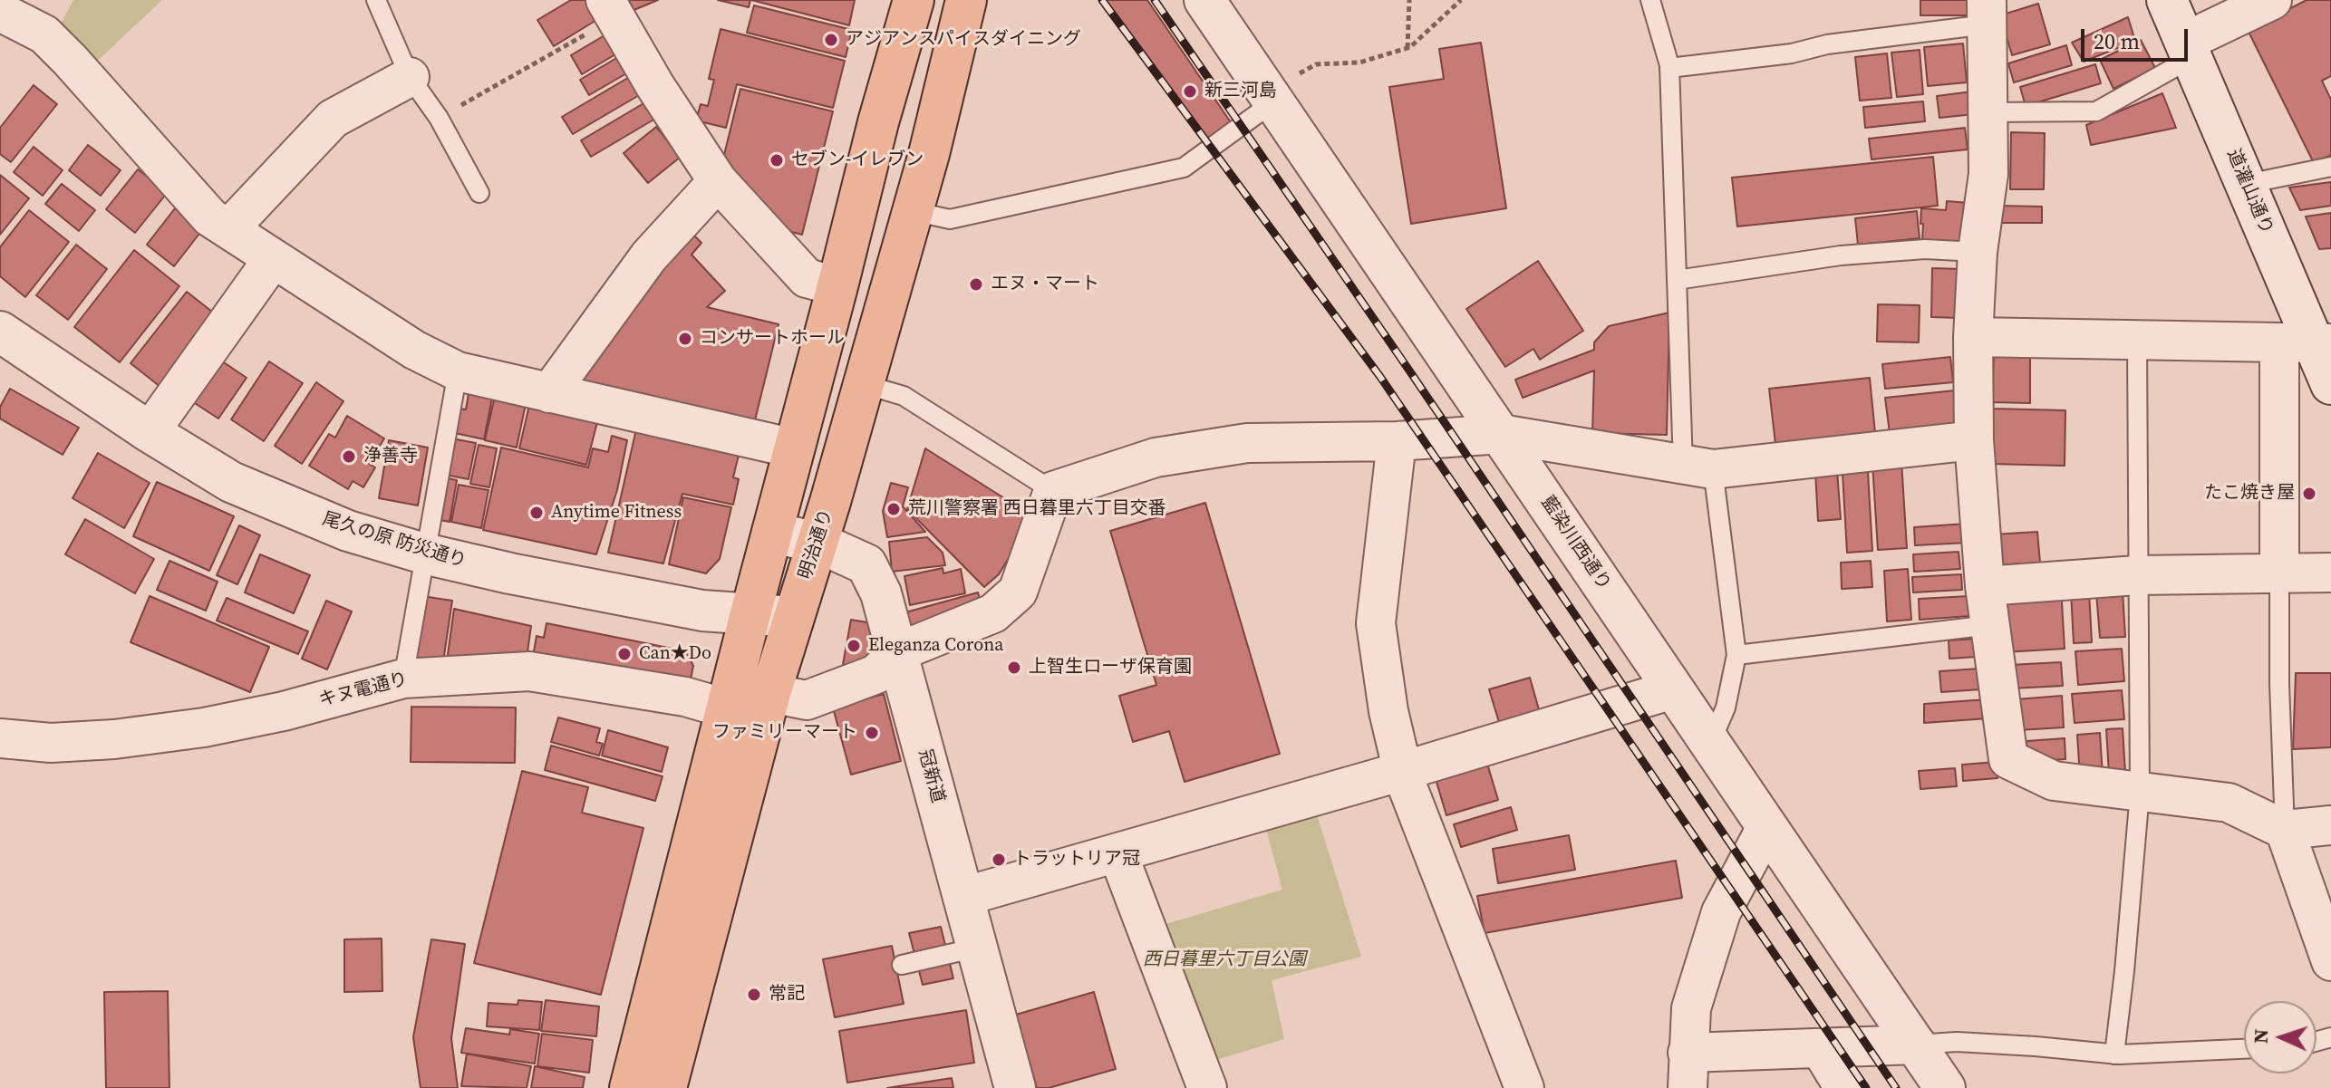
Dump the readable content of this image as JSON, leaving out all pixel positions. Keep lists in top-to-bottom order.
{
  "streets": {
    "main road": ["明治通り"],
    "street": [
      "道灌山通り",
      "尾久の原 防災通り",
      "藍染川西通り",
      "キヌ電通り",
      "冠新道"
    ]
  },
  "crossings": [
    ["尾久の原 防災通り", "明治通り"],
    ["明治通り", "冠新道"]
  ],
  "parks": ["西日暮里六丁目公園"],
  "places": [
    "アジアンスパイスダイニング",
    "新三河島",
    "セブン-イレブン",
    "エヌ・マート",
    "コンサートホール",
    "浄善寺",
    "たこ焼き屋",
    "荒川警察署 西日暮里六丁目交番",
    "Anytime Fitness",
    "Eleganza Corona",
    "Can★Do",
    "上智生ローザ保育園",
    "ファミリーマート",
    "トラットリア冠",
    "常記"
  ],
  "scale_bar": "20 m",
  "north": "left"
}
